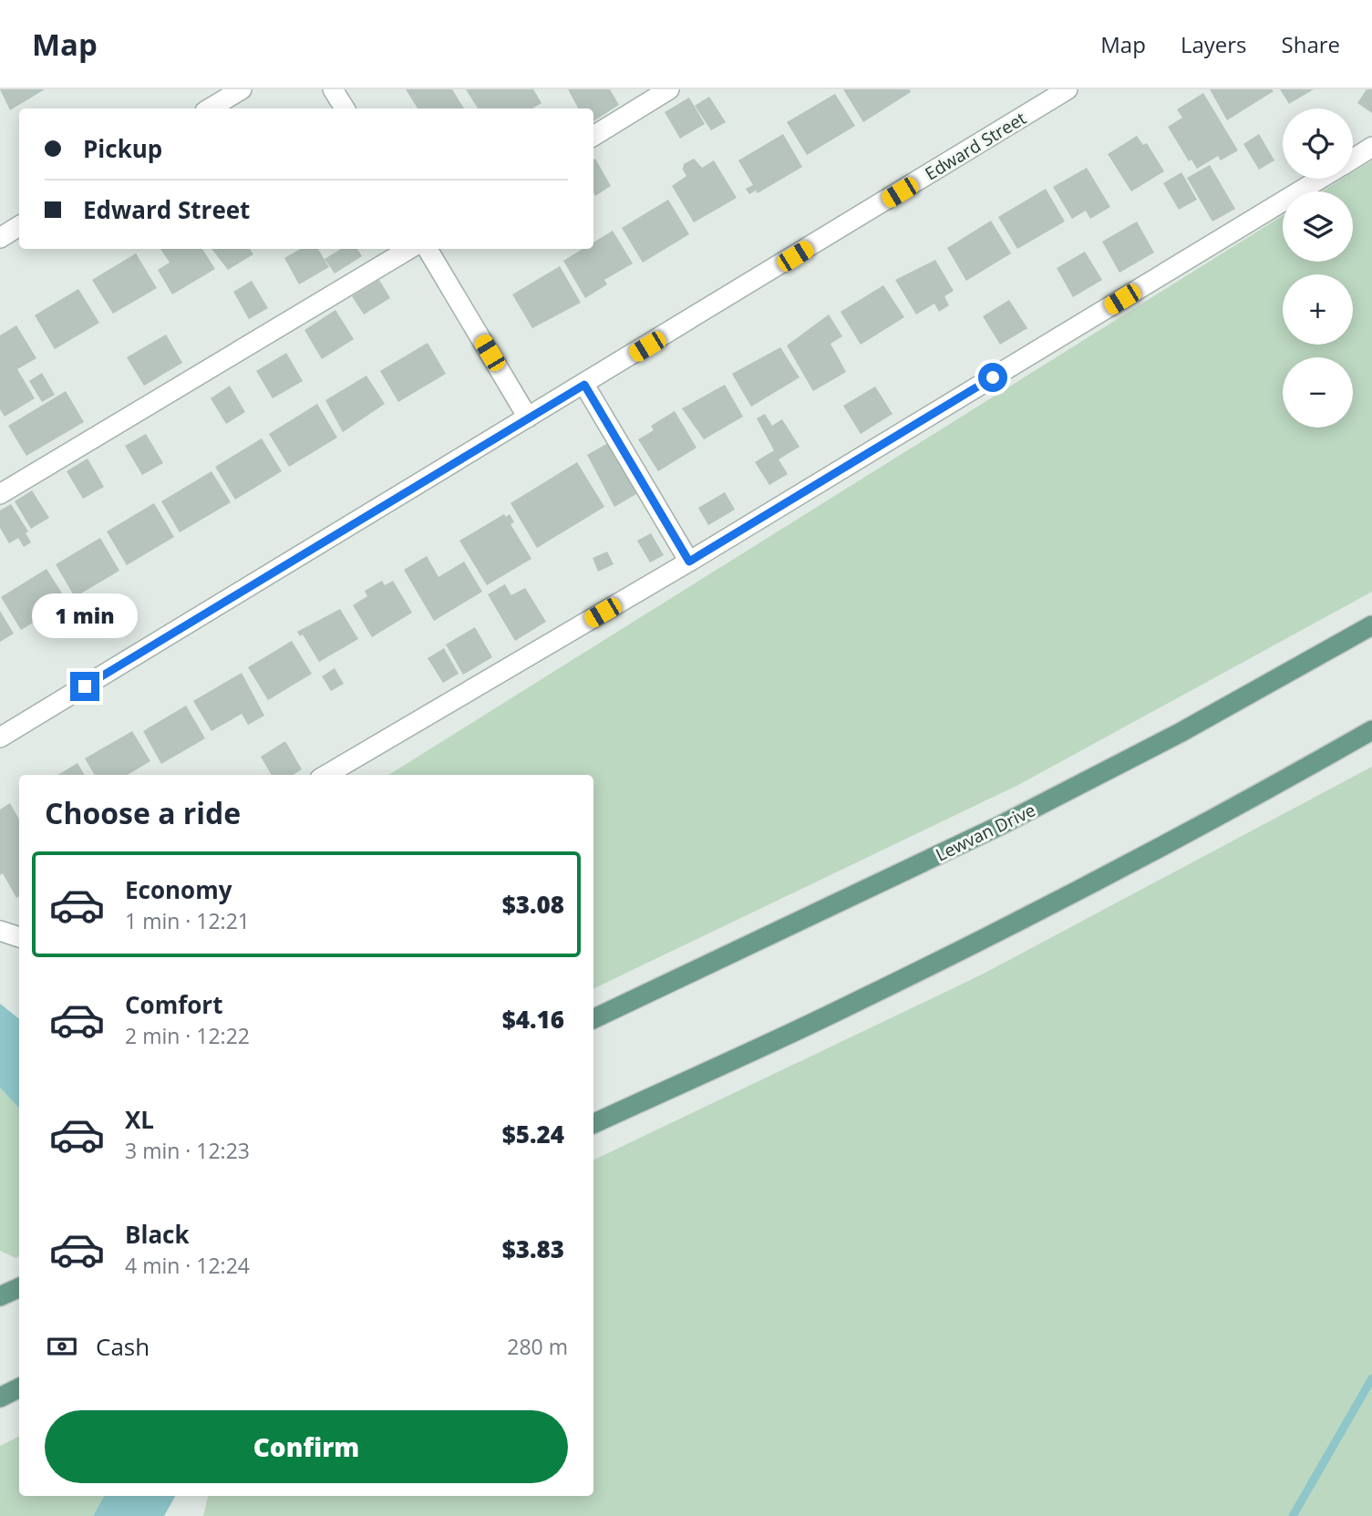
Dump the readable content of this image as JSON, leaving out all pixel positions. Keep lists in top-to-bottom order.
{
  "streets": {
    "main road": ["Lewvan Drive"],
    "street": ["Edward Street"]
  },
  "page": {
    "header": "Map",
    "nav": ["Map", "Layers", "Share"],
    "map_buttons": ["+", "−"],
    "banner": ["Pickup", "Edward Street"],
    "bubble": "1 min",
    "heading": "Choose a ride",
    "list": [
      {
        "name": "Economy",
        "note": "1 min · 12:21",
        "value": "$3.08"
      },
      {
        "name": "Comfort",
        "note": "2 min · 12:22",
        "value": "$4.16"
      },
      {
        "name": "XL",
        "note": "3 min · 12:23",
        "value": "$5.24"
      },
      {
        "name": "Black",
        "note": "4 min · 12:24",
        "value": "$3.83"
      }
    ],
    "pay": ["Cash", "280 m"],
    "buttons": "Confirm"
  }
}
